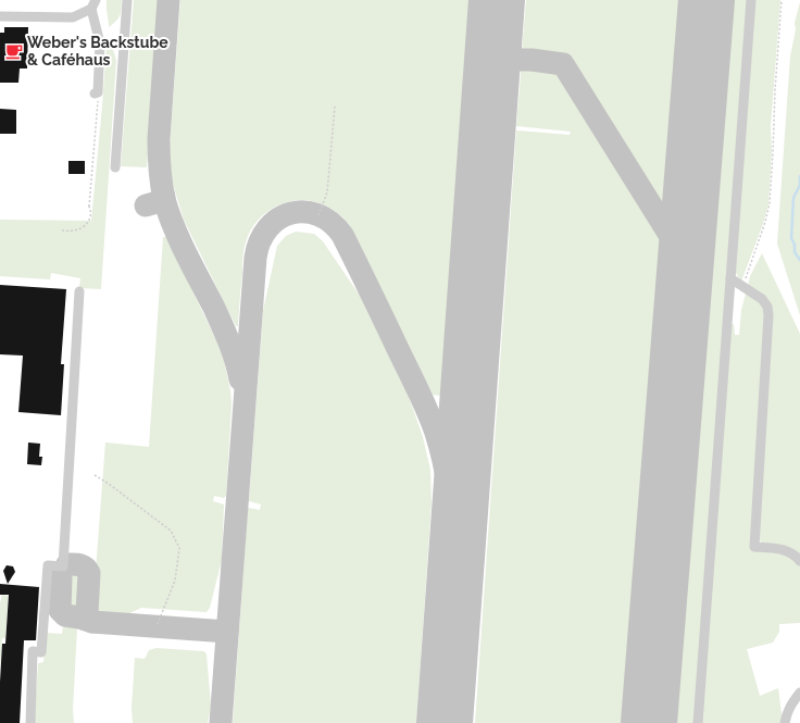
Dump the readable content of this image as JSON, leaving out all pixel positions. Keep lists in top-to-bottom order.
{
  "places": {
    "cafe": ["Weber's Backstube & Caféhaus"]
  }
}
